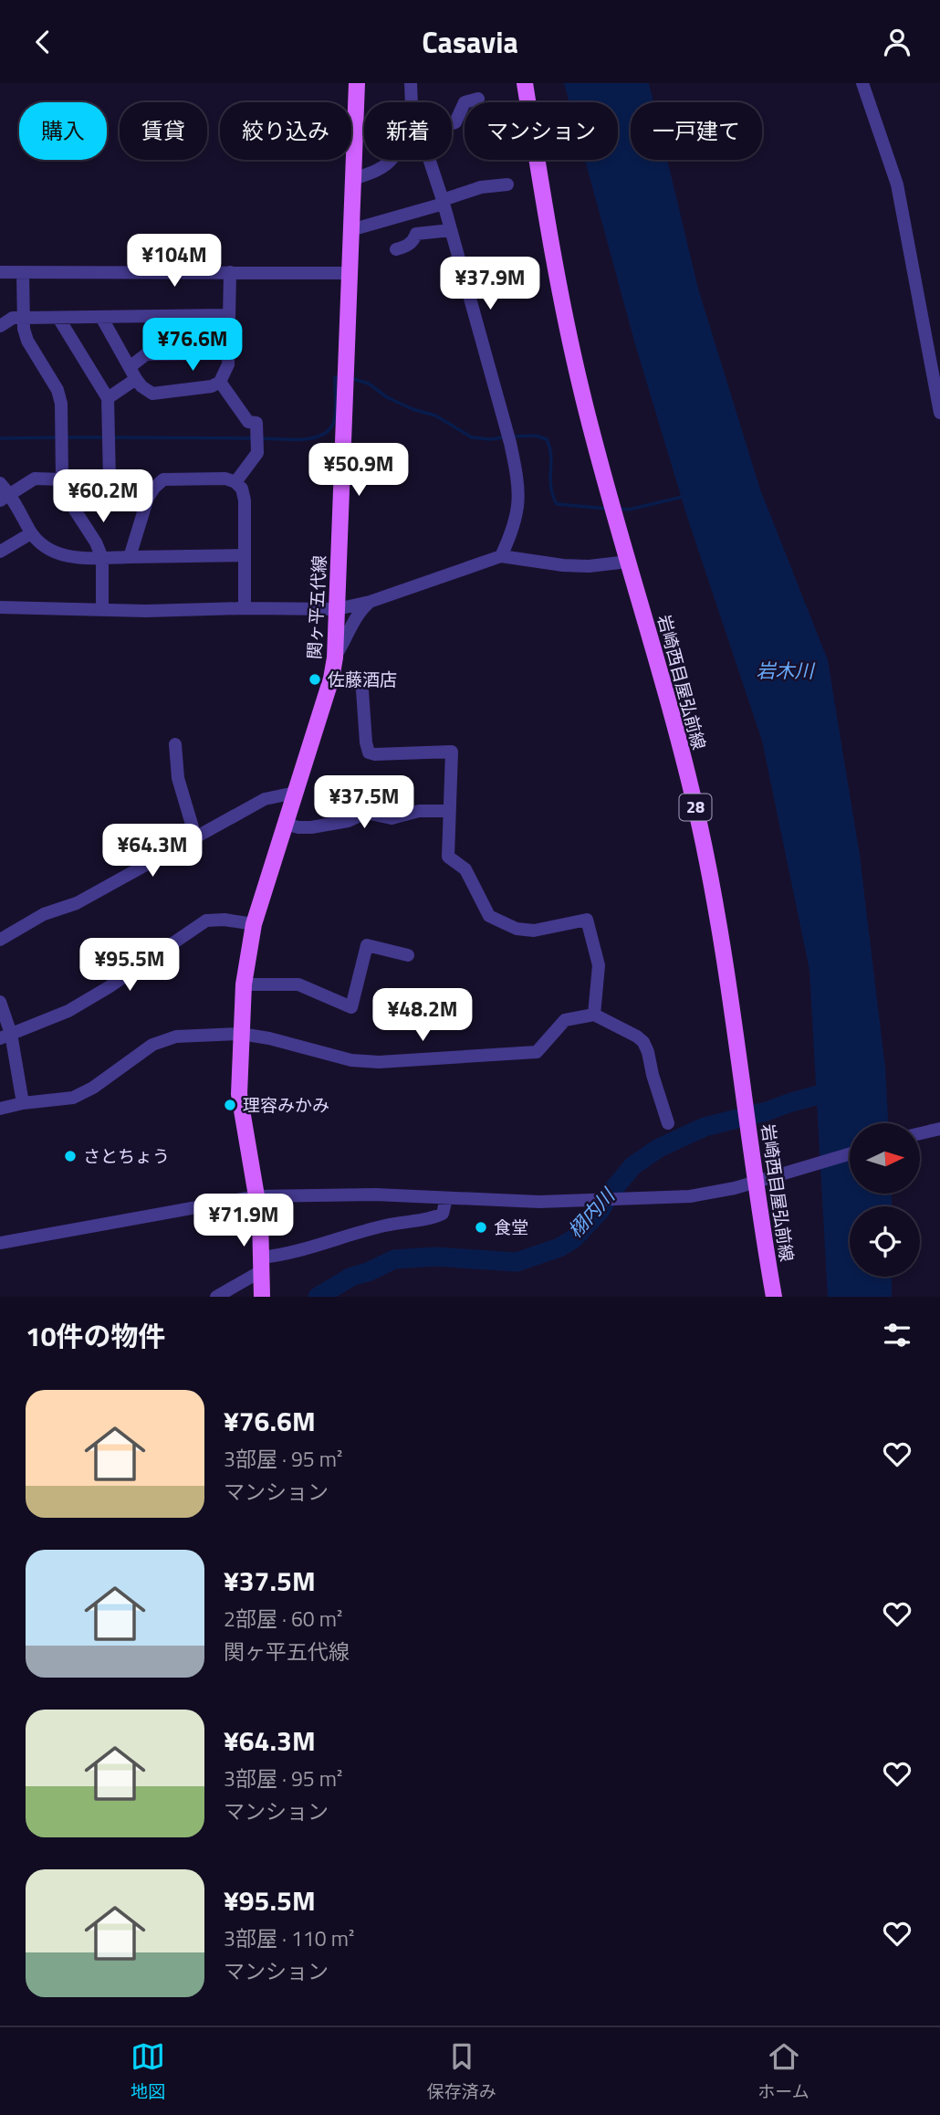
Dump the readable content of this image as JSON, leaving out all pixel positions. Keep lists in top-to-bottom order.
{
  "streets": {
    "main road": ["関ヶ平五代線", "岩崎西目屋弘前線", "28"]
  },
  "water": ["岩木川", "栩内川"],
  "places": [
    "佐藤酒店",
    "理容みかみ",
    "さとちょう",
    "食堂"
  ],
  "north": "right",
  "page": {
    "header": "Casavia",
    "chip": [
      "購入",
      "賃貸",
      "絞り込み",
      "新着",
      "マンション",
      "一戸建て"
    ],
    "price": [
      "¥104M",
      "¥37.9M",
      "¥76.6M",
      "¥50.9M",
      "¥60.2M",
      "¥37.5M",
      "¥64.3M",
      "¥95.5M",
      "¥48.2M",
      "¥71.9M"
    ],
    "heading": "10件の物件",
    "list": [
      {
        "name": "¥76.6M",
        "note": "3部屋 · 95 m² · マンション"
      },
      {
        "name": "¥37.5M",
        "note": "2部屋 · 60 m² · 関ヶ平五代線"
      },
      {
        "name": "¥64.3M",
        "note": "3部屋 · 95 m² · マンション"
      },
      {
        "name": "¥95.5M",
        "note": "3部屋 · 110 m² · マンション"
      }
    ],
    "tabs": ["地図", "保存済み", "ホーム"]
  }
}
